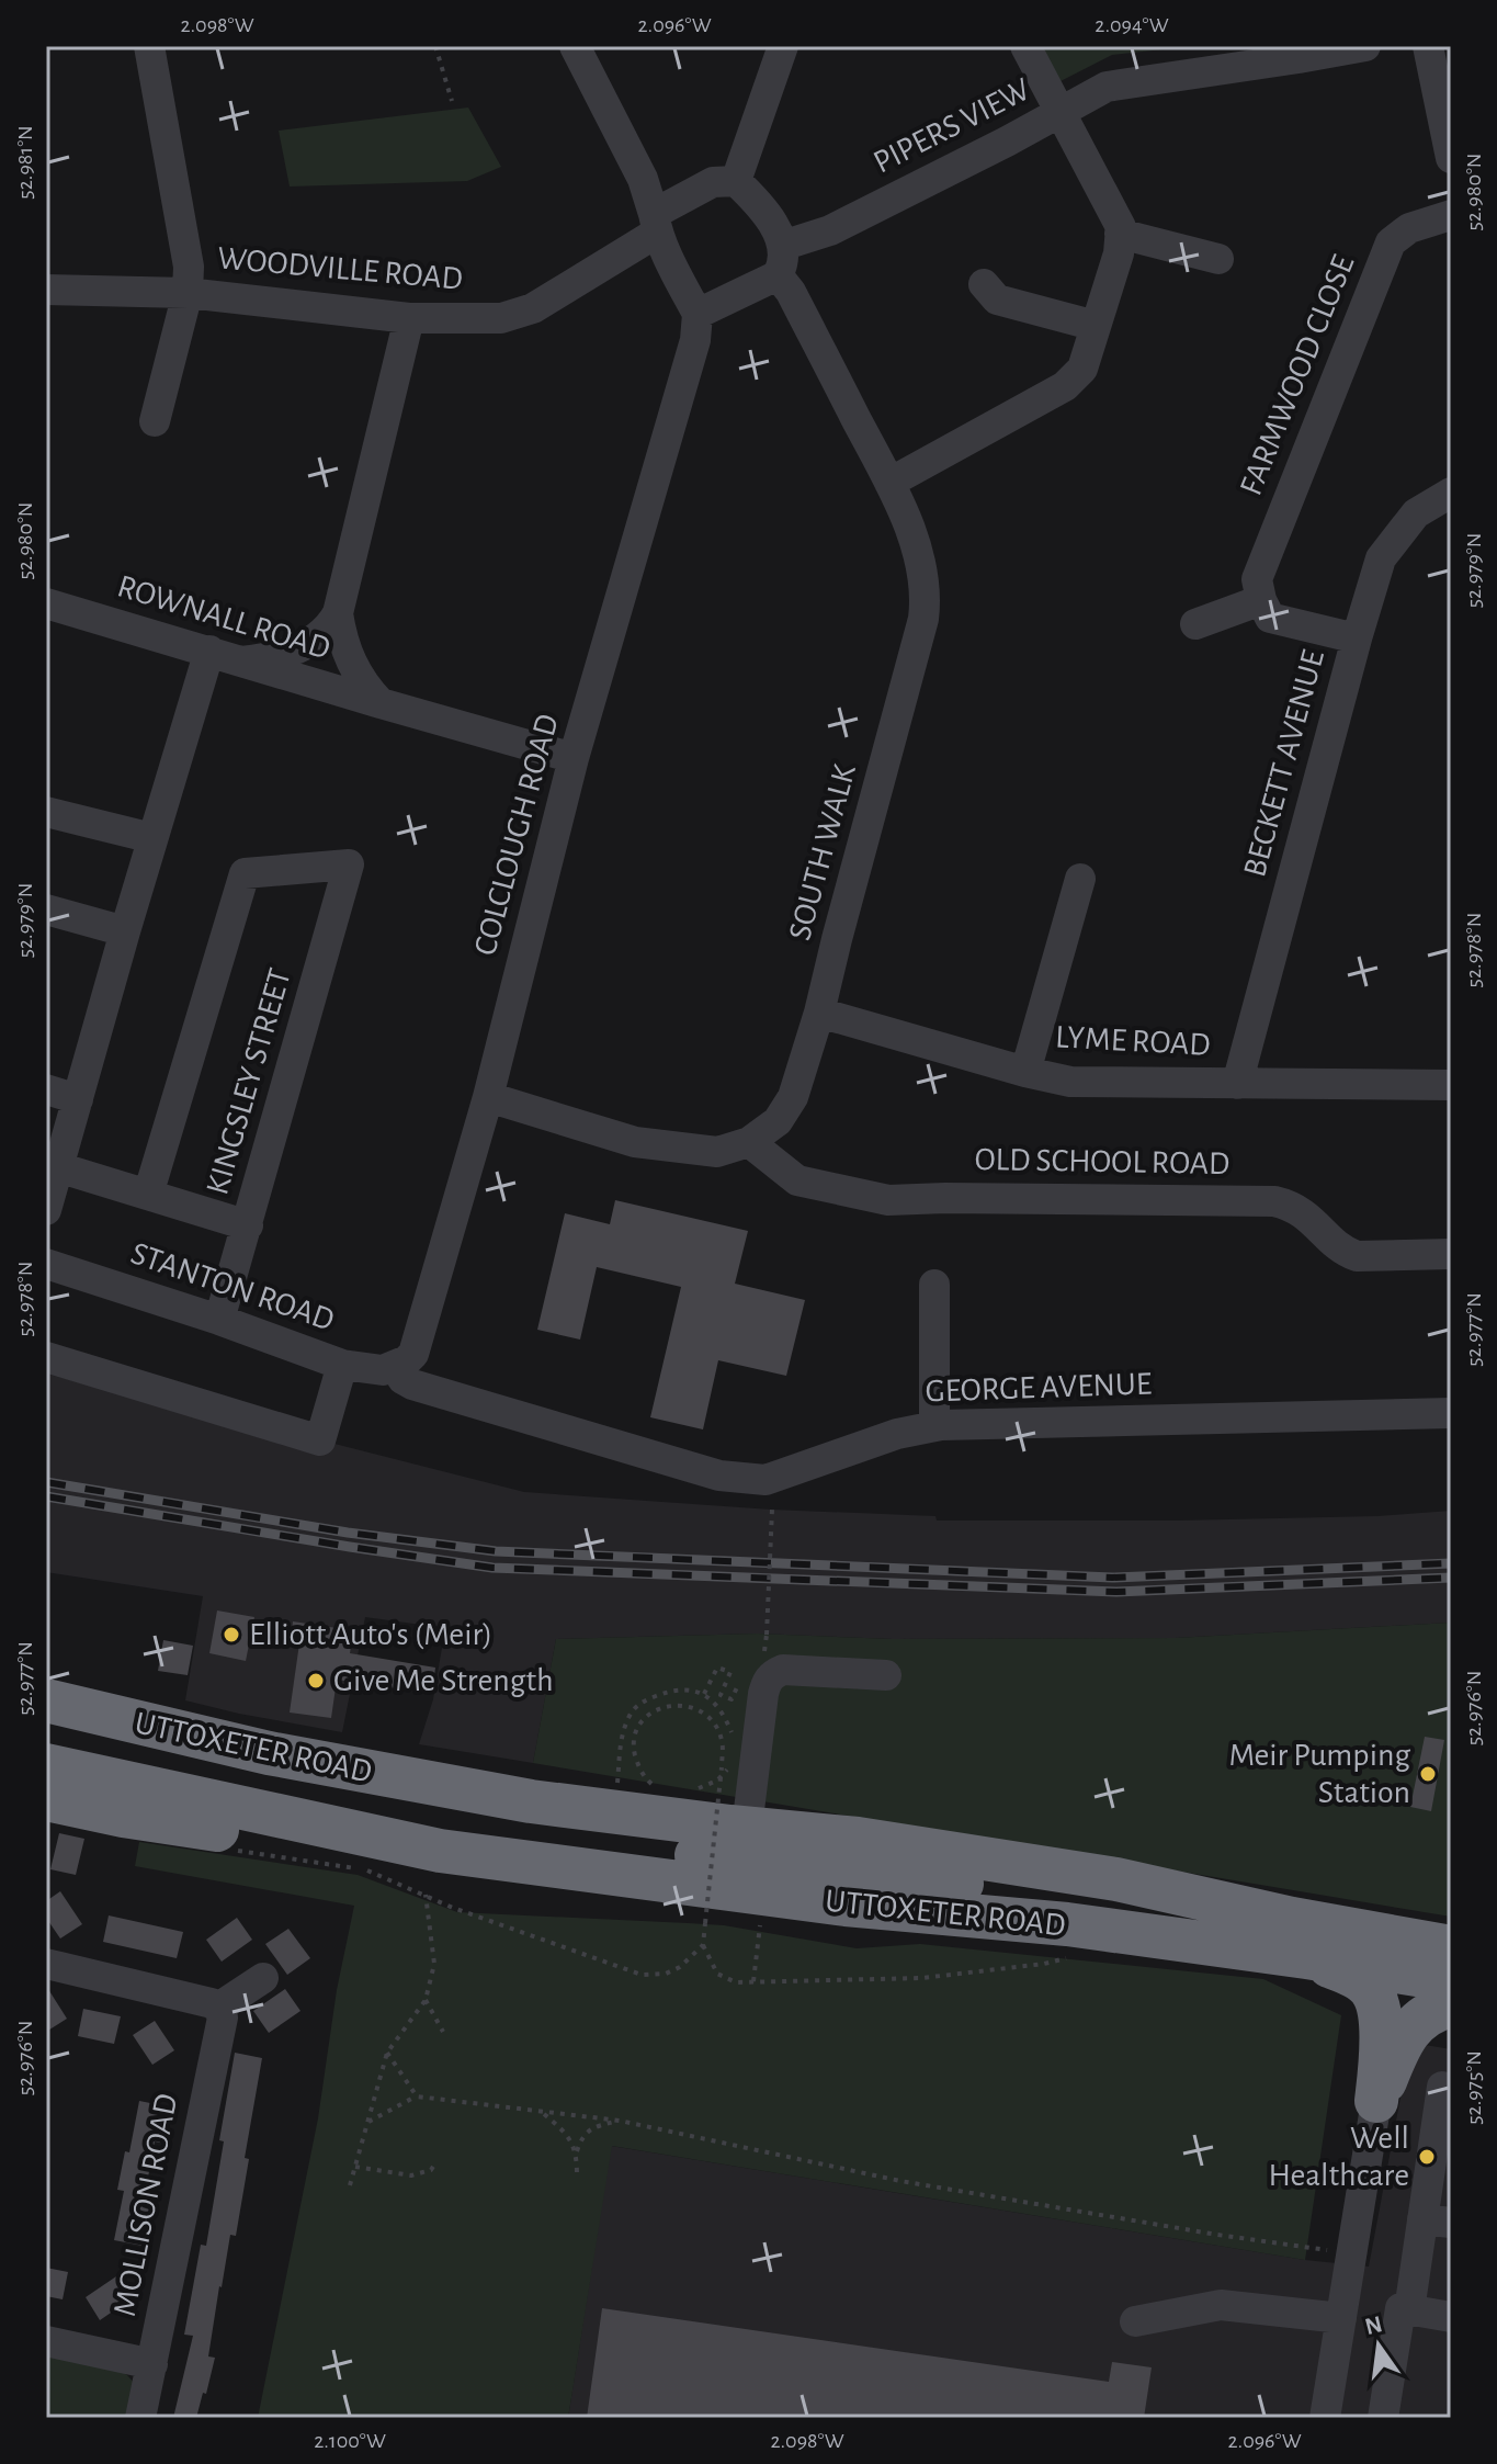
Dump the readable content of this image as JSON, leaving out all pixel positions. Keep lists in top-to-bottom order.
{
  "streets": {
    "highway": ["UTTOXETER ROAD"],
    "street": [
      "PIPERS VIEW",
      "WOODVILLE ROAD",
      "FARMWOOD CLOSE",
      "ROWNALL ROAD",
      "BECKETT AVENUE",
      "COLCLOUGH ROAD",
      "SOUTH WALK",
      "LYME ROAD",
      "KINGSLEY STREET",
      "OLD SCHOOL ROAD",
      "STANTON ROAD",
      "GEORGE AVENUE",
      "MOLLISON ROAD"
    ]
  },
  "crossings": [
    ["PIPERS VIEW", "COLCLOUGH ROAD"],
    ["PIPERS VIEW", "SOUTH WALK"],
    ["WOODVILLE ROAD", "SOUTH WALK"],
    ["ROWNALL ROAD", "COLCLOUGH ROAD"],
    ["BECKETT AVENUE", "LYME ROAD"],
    ["COLCLOUGH ROAD", "SOUTH WALK"],
    ["COLCLOUGH ROAD", "STANTON ROAD"],
    ["COLCLOUGH ROAD", "GEORGE AVENUE"],
    ["SOUTH WALK", "LYME ROAD"],
    ["SOUTH WALK", "OLD SCHOOL ROAD"],
    ["KINGSLEY STREET", "STANTON ROAD"],
    ["STANTON ROAD", "GEORGE AVENUE"]
  ],
  "places": [
    "Elliott Auto's (Meir)",
    "Give Me Strength",
    "Meir Pumping Station",
    "Well Healthcare"
  ],
  "north": "top",
  "coordinates": [
    "2.098°W",
    "2.096°W",
    "2.094°W",
    "52.981°N",
    "52.980°N",
    "52.979°N",
    "52.978°N",
    "52.977°N",
    "52.976°N",
    "52.975°N",
    "2.100°W"
  ]
}
